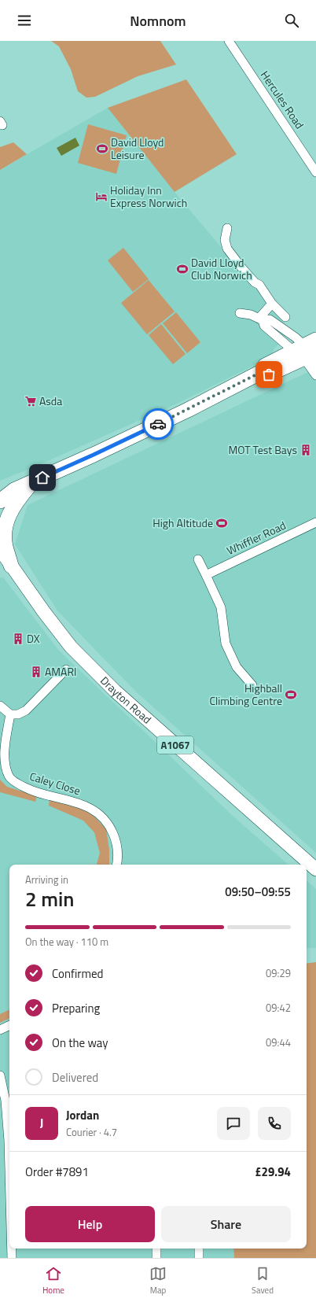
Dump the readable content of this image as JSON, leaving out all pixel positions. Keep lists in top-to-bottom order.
{
  "streets": {
    "main road": ["Drayton Road", "A1067"],
    "street": ["Hercules Road", "Whiffler Road", "Caley Close"]
  },
  "places": {
    "sports": [
      "David Lloyd Leisure",
      "David Lloyd Club Norwich",
      "High Altitude",
      "Highball Climbing Centre"
    ],
    "hotel": ["Holiday Inn Express Norwich"],
    "supermarket": ["Asda"],
    "building": ["MOT Test Bays", "DX", "AMARI"]
  },
  "page": {
    "header": "Nomnom",
    "heading": ["2 min", "Arriving in", "09:50–09:55"],
    "panel": [
      "Jordan",
      "Courier · 4.7",
      "Order #7891",
      "£29.94"
    ],
    "bar": "On the way · 110 m",
    "list": [
      ["Confirmed", "09:29"],
      ["Preparing", "09:42"],
      ["On the way", "09:44"],
      "Delivered"
    ],
    "round": "J",
    "buttons": ["Help", "Share"],
    "tabs": ["Home", "Map", "Saved"]
  }
}
